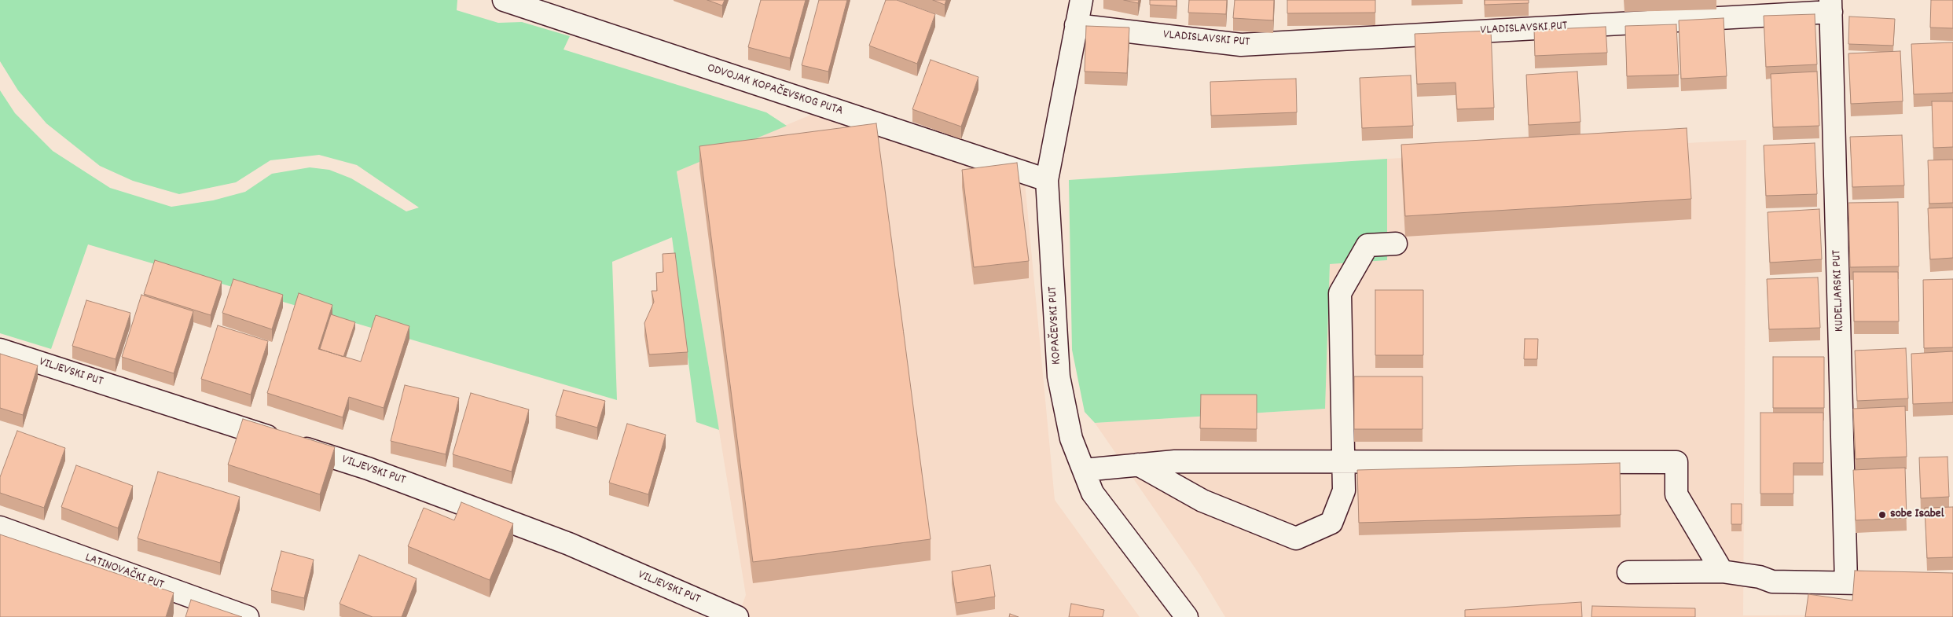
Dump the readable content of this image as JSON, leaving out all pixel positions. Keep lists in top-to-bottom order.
{
  "streets": {
    "street": [
      "VLADISLAVSKI PUT",
      "ODVOJAK KOPAČEVSKOG PUTA",
      "KUDELJARSKI PUT",
      "KOPAČEVSKI PUT",
      "VILJEVSKI PUT",
      "LATINOVAČKI PUT"
    ]
  },
  "crossings": [
    ["VLADISLAVSKI PUT", "KUDELJARSKI PUT"],
    ["VLADISLAVSKI PUT", "KOPAČEVSKI PUT"],
    ["ODVOJAK KOPAČEVSKOG PUTA", "KOPAČEVSKI PUT"]
  ],
  "places": ["sobe Isabel"]
}
